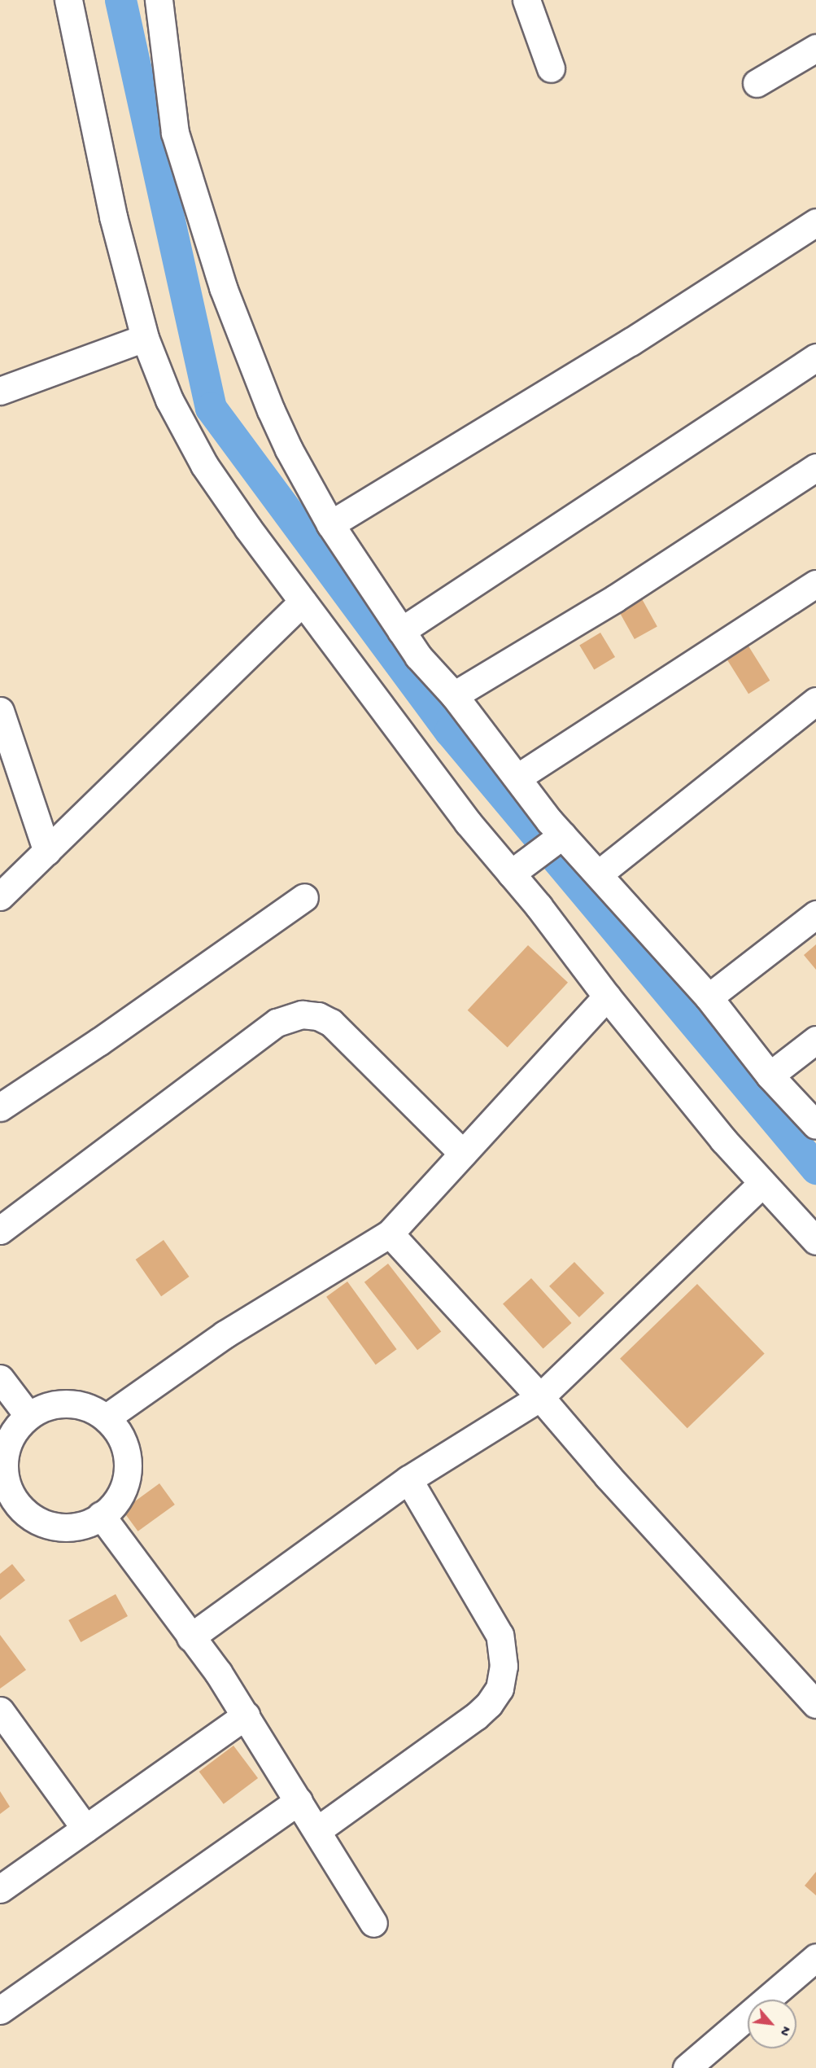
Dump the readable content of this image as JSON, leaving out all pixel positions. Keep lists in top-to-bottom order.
{
  "north": "bottom right"
}
